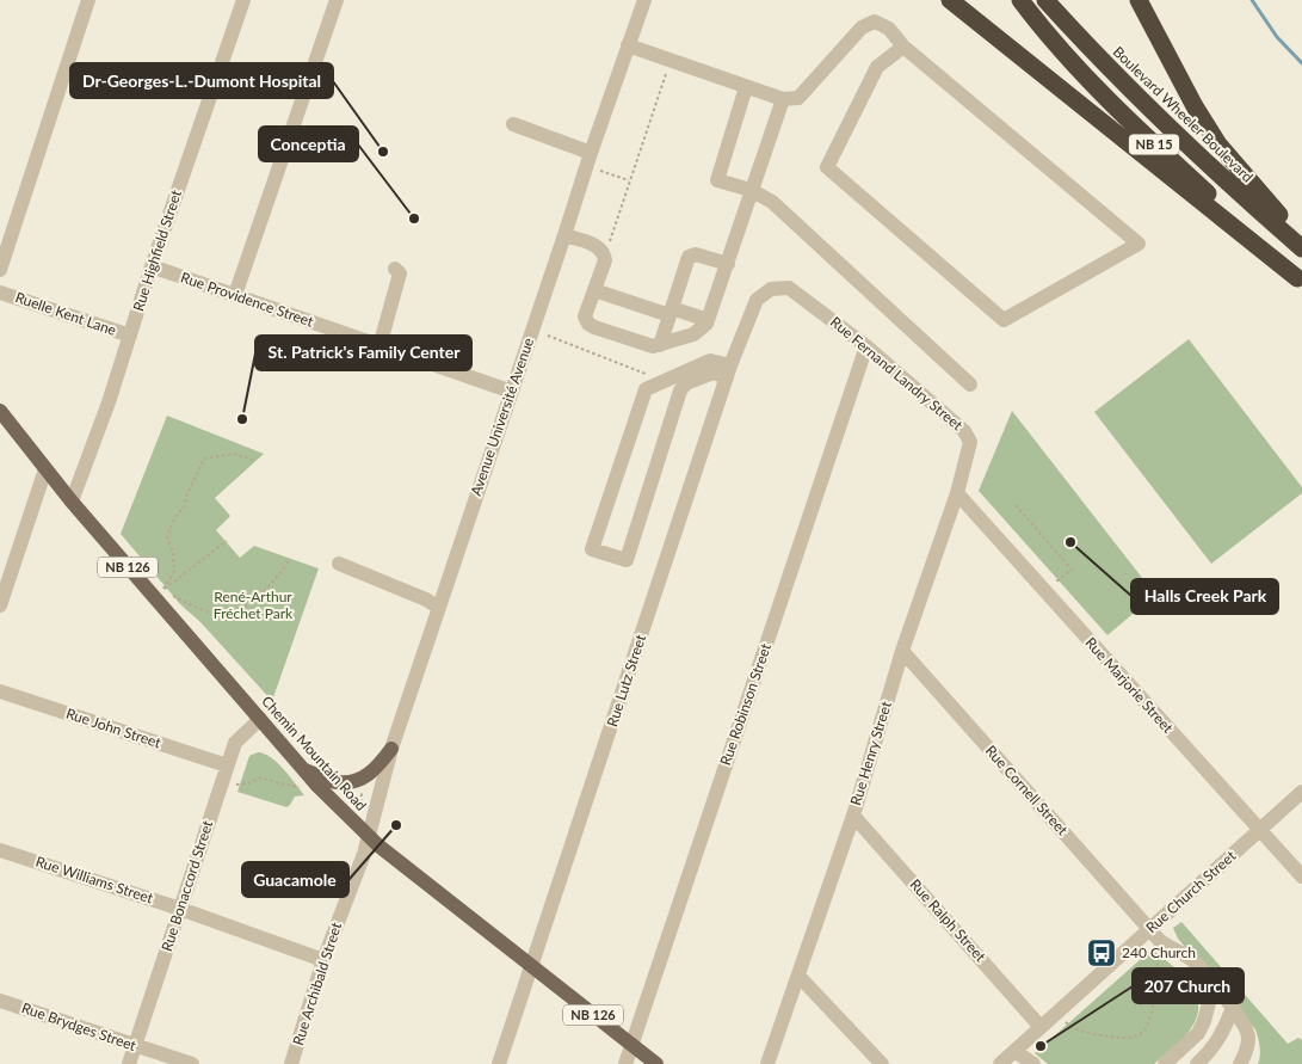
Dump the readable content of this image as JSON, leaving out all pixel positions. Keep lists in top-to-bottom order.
{
  "streets": {
    "highway": ["Boulevard Wheeler Boulevard", "NB 15"],
    "main road": ["NB 126", "Chemin Mountain Road"],
    "street": [
      "Rue Highfield Street",
      "Rue Providence Street",
      "Ruelle Kent Lane",
      "Rue Fernand Landry Street",
      "Avenue Université Avenue",
      "Rue Lutz Street",
      "Rue Marjorie Street",
      "Rue Robinson Street",
      "Rue John Street",
      "Rue Henry Street",
      "Rue Cornell Street",
      "Rue Williams Street",
      "Rue Bonaccord Street",
      "Rue Church Street",
      "Rue Ralph Street",
      "Rue Archibald Street",
      "Rue Brydges Street"
    ]
  },
  "crossings": [
    ["Rue Highfield Street", "Rue Providence Street"],
    ["Rue Highfield Street", "Ruelle Kent Lane"],
    ["Rue Highfield Street", "Chemin Mountain Road"],
    ["Rue Providence Street", "Avenue Université Avenue"],
    ["Rue Fernand Landry Street", "Rue Lutz Street"],
    ["Rue Fernand Landry Street", "Rue Robinson Street"],
    ["Rue Fernand Landry Street", "Rue Henry Street"],
    ["Avenue Université Avenue", "Chemin Mountain Road"],
    ["Avenue Université Avenue", "Rue Archibald Street"],
    ["Rue Lutz Street", "Chemin Mountain Road"],
    ["Rue Marjorie Street", "Rue Henry Street"],
    ["Rue Marjorie Street", "Rue Church Street"],
    ["Rue Robinson Street", "Chemin Mountain Road"],
    ["Rue John Street", "Rue Bonaccord Street"],
    ["Chemin Mountain Road", "Rue Bonaccord Street"],
    ["Chemin Mountain Road", "Rue Archibald Street"],
    ["Rue Henry Street", "Rue Cornell Street"],
    ["Rue Henry Street", "Rue Ralph Street"],
    ["Rue Cornell Street", "Rue Church Street"],
    ["Rue Williams Street", "Rue Bonaccord Street"],
    ["Rue Williams Street", "Rue Archibald Street"],
    ["Rue Bonaccord Street", "Rue Brydges Street"],
    ["Rue Church Street", "Rue Ralph Street"]
  ],
  "parks": ["René-Arthur Fréchet Park"],
  "places": {
    "other": [
      "Dr-Georges-L.-Dumont Hospital",
      "Conceptia",
      "St. Patrick's Family Center",
      "Halls Creek Park",
      "Guacamole",
      "207 Church"
    ],
    "bus stop": ["240 Church"]
  }
}
